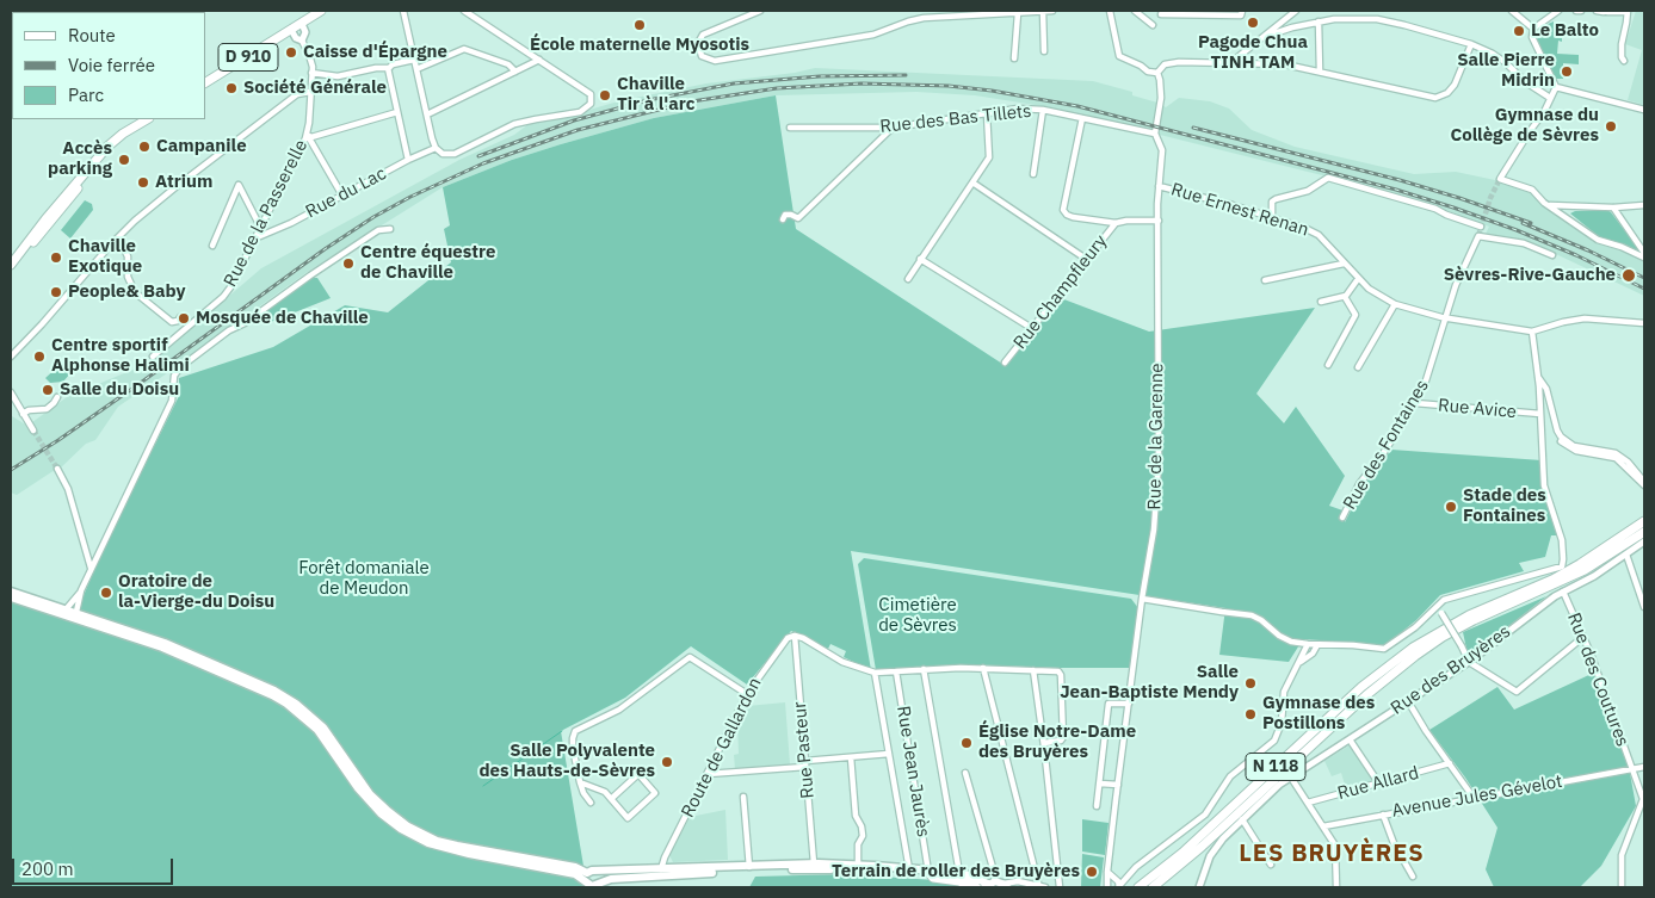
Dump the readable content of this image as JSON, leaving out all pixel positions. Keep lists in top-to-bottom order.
{
  "streets": {
    "main road": ["D 910", "N 118"],
    "street": [
      "Rue des Bas Tillets",
      "Rue du Lac",
      "Rue Ernest Renan",
      "Rue de la Passerelle",
      "Rue Champfleury",
      "Rue Avice",
      "Rue de la Garenne",
      "Rue des Fontaines",
      "Rue des Bruyères",
      "Rue des Coutures",
      "Route de Gallardon",
      "Rue Pasteur",
      "Rue Jean Jaurès",
      "Rue Allard",
      "Avenue Jules Gévelot"
    ]
  },
  "crossings": [
    ["D 910", "Rue de la Passerelle"],
    ["Rue des Bas Tillets", "Rue de la Garenne"],
    ["Rue du Lac", "Rue de la Passerelle"],
    ["Rue Ernest Renan", "Rue de la Garenne"],
    ["Rue Ernest Renan", "Rue des Fontaines"],
    ["Rue Avice", "Rue des Fontaines"],
    ["Rue des Bruyères", "Rue des Coutures"],
    ["Rue des Coutures", "Avenue Jules Gévelot"],
    ["Route de Gallardon", "Rue Pasteur"]
  ],
  "districts": ["LES BRUYÈRES"],
  "parks": ["Forêt domaniale de Meudon", "Cimetière de Sèvres"],
  "places": [
    "Pagode Chua TINH TAM",
    "École maternelle Myosotis",
    "Le Balto",
    "Caisse d'Épargne",
    "Salle Pierre Midrin",
    "Société Générale",
    "Chaville Tir à l'arc",
    "Gymnase du Collège de Sèvres",
    "Campanile",
    "Accès parking",
    "Atrium",
    "Chaville Exotique",
    "Centre équestre de Chaville",
    "Sèvres-Rive-Gauche",
    "People& Baby",
    "Mosquée de Chaville",
    "Centre sportif Alphonse Halimi",
    "Salle du Doisu",
    "Stade des Fontaines",
    "Oratoire de la-Vierge-du Doisu",
    "Salle Jean-Baptiste Mendy",
    "Gymnase des Postillons",
    "Église Notre-Dame des Bruyères",
    "Salle Polyvalente des Hauts-de-Sèvres",
    "Terrain de roller des Bruyères"
  ],
  "legend": ["Route", "Voie ferrée", "Parc"],
  "scale_bar": "200 m"
}
